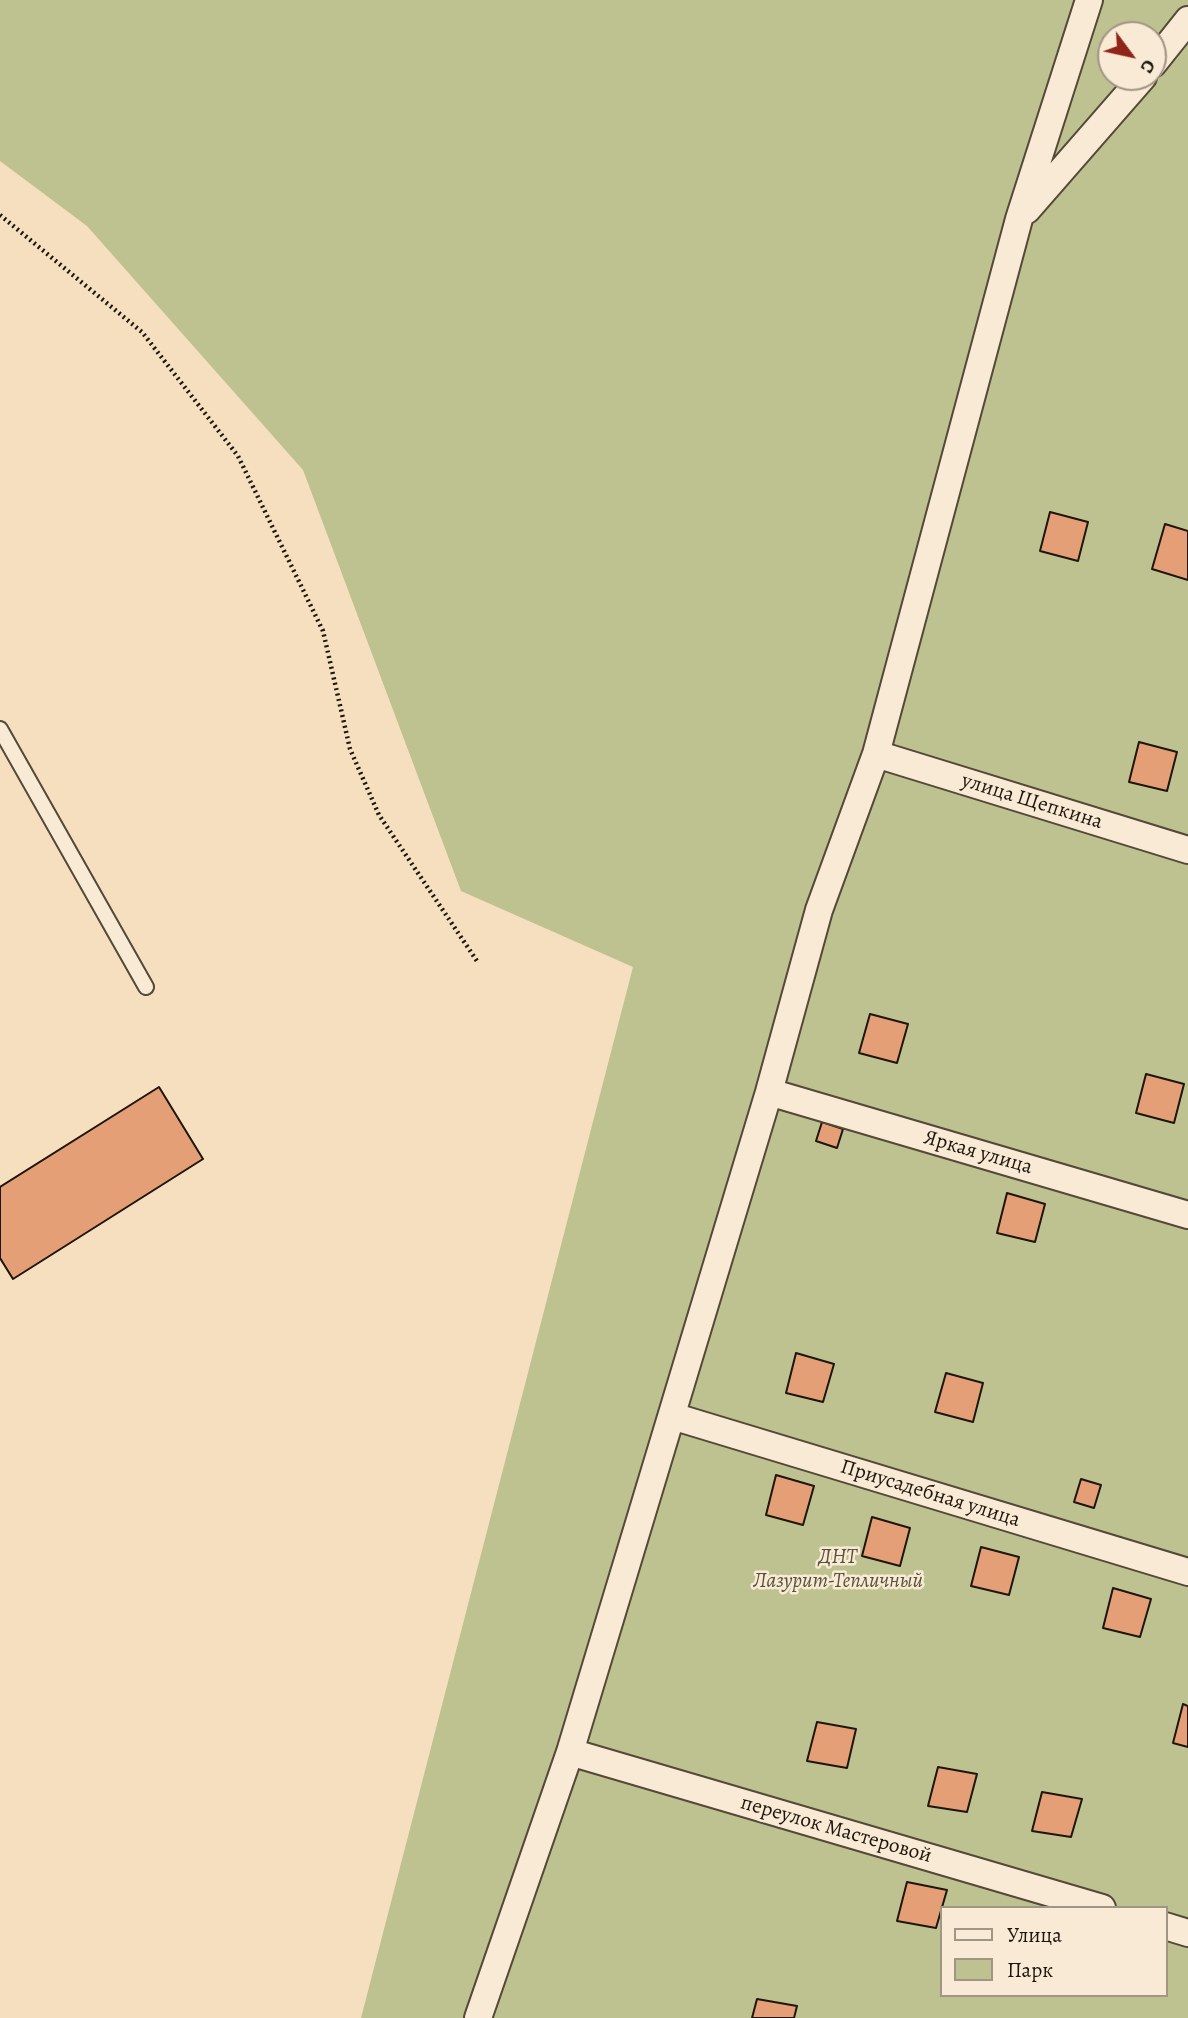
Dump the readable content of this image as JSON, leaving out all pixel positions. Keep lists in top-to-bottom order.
{
  "streets": {
    "street": [
      "улица Щепкина",
      "Яркая улица",
      "Приусадебная улица",
      "переулок Мастеровой"
    ]
  },
  "parks": ["ДНТ Лазурит-Тепличный"],
  "legend": ["Улица", "Парк"],
  "north": "bottom right"
}
